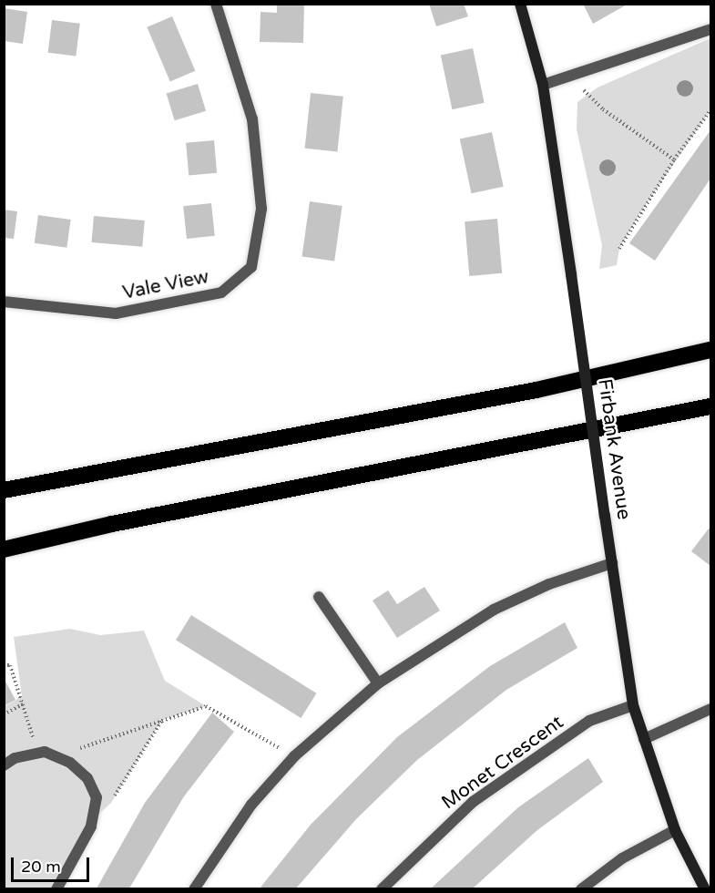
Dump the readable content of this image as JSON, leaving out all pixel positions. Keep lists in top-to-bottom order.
{
  "streets": {
    "street": ["Vale View", "Firbank Avenue", "Monet Crescent"]
  },
  "crossings": [
    ["Firbank Avenue", "Monet Crescent"]
  ],
  "scale_bar": "20 m"
}
